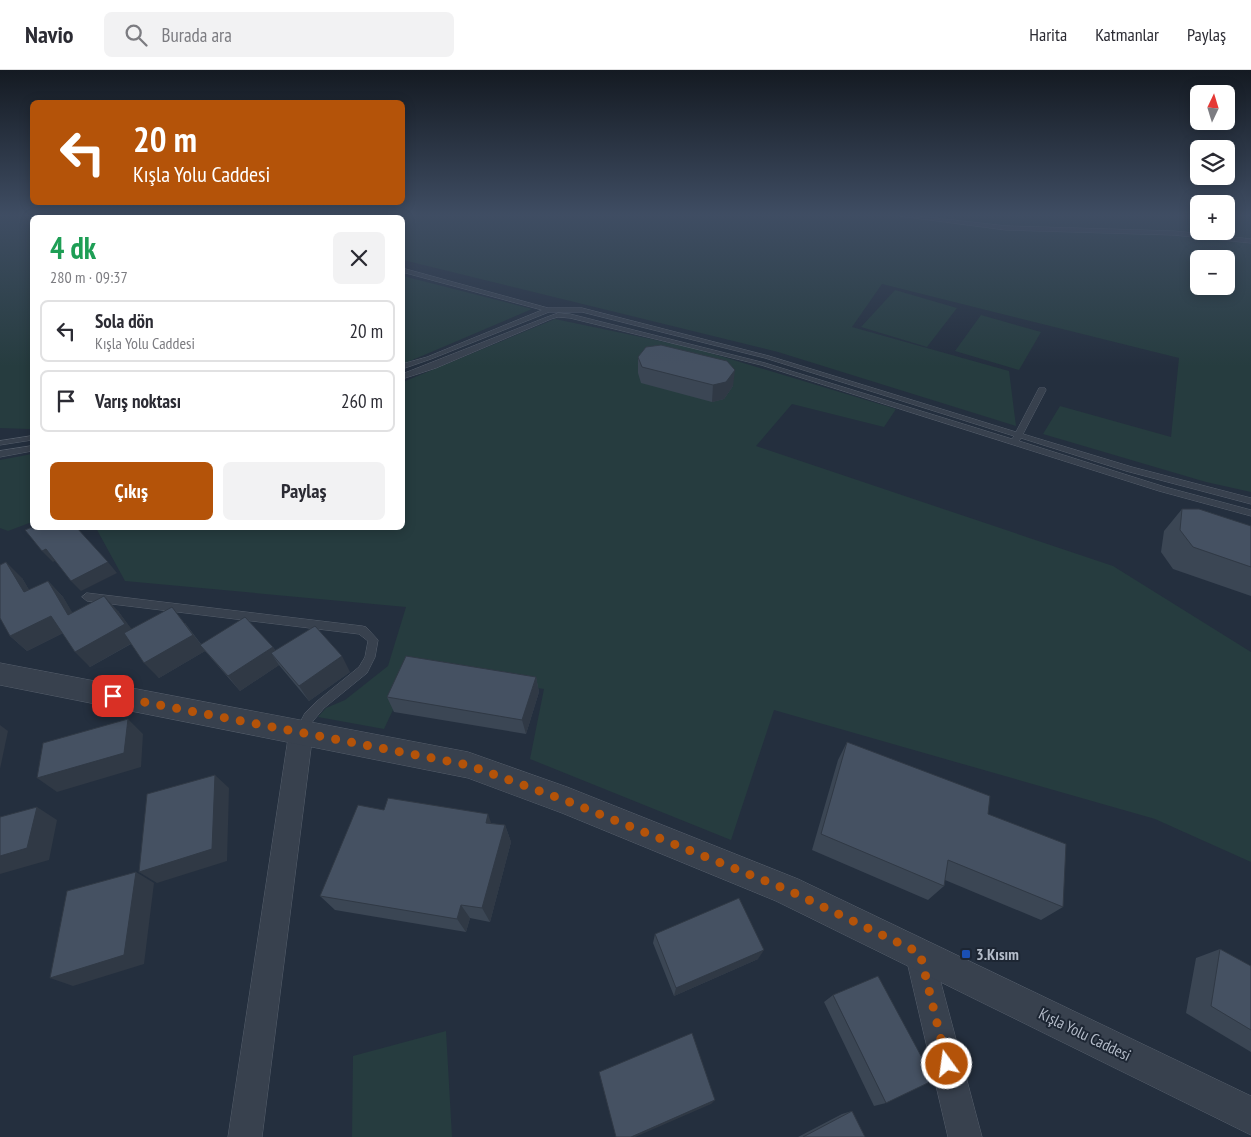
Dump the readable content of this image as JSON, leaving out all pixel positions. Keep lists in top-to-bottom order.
{
  "streets": {
    "street": ["Kışla Yolu Caddesi"]
  },
  "places": {
    "transit": ["3.Kısım"]
  },
  "north": "top",
  "page": {
    "header": "Navio",
    "search": "Burada ara",
    "nav": ["Harita", "Katmanlar", "Paylaş"],
    "map_buttons": ["+", "−"],
    "turn": ["20 m", "Kışla Yolu Caddesi"],
    "heading": ["4 dk", "280 m · 09:37"],
    "list": [
      {
        "name": "Sola dön",
        "note": "Kışla Yolu Caddesi",
        "value": "20 m"
      },
      {
        "name": "Varış noktası",
        "value": "260 m"
      }
    ],
    "buttons": ["Çıkış", "Paylaş"]
  }
}
